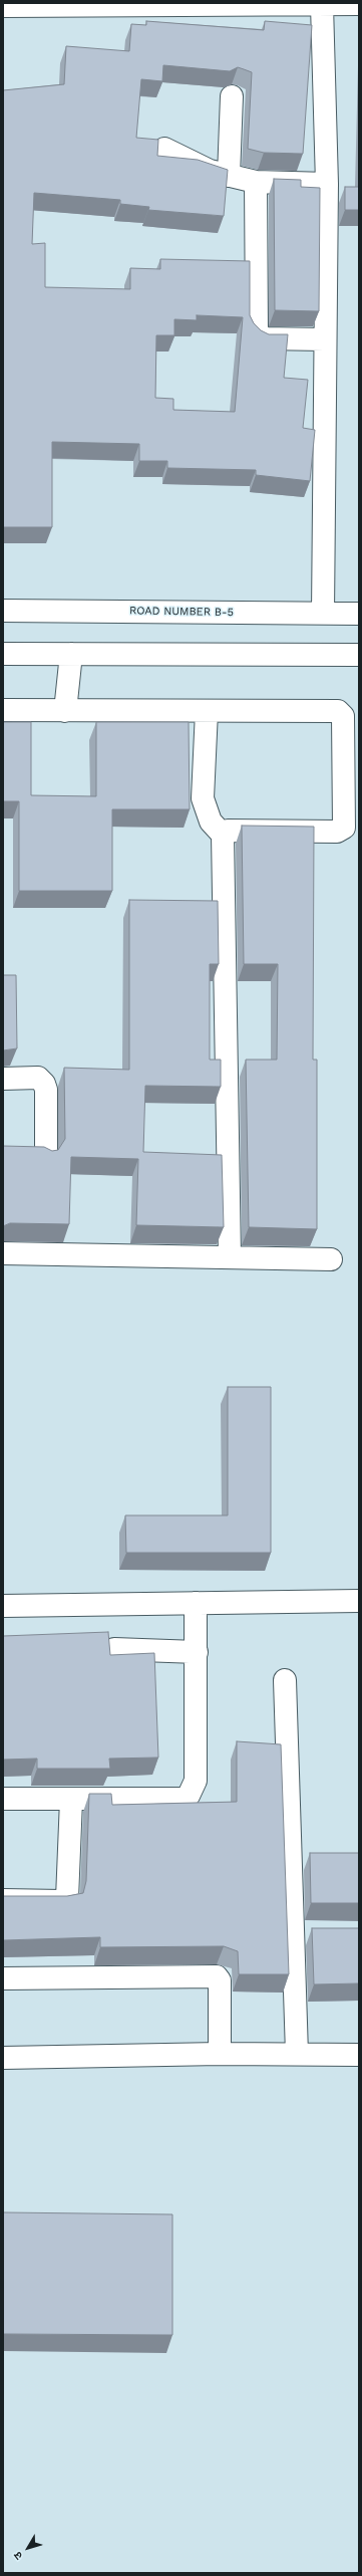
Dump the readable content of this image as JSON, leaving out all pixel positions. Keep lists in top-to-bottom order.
{
  "streets": {
    "street": ["ROAD NUMBER B-5"]
  },
  "north": "bottom left"
}
